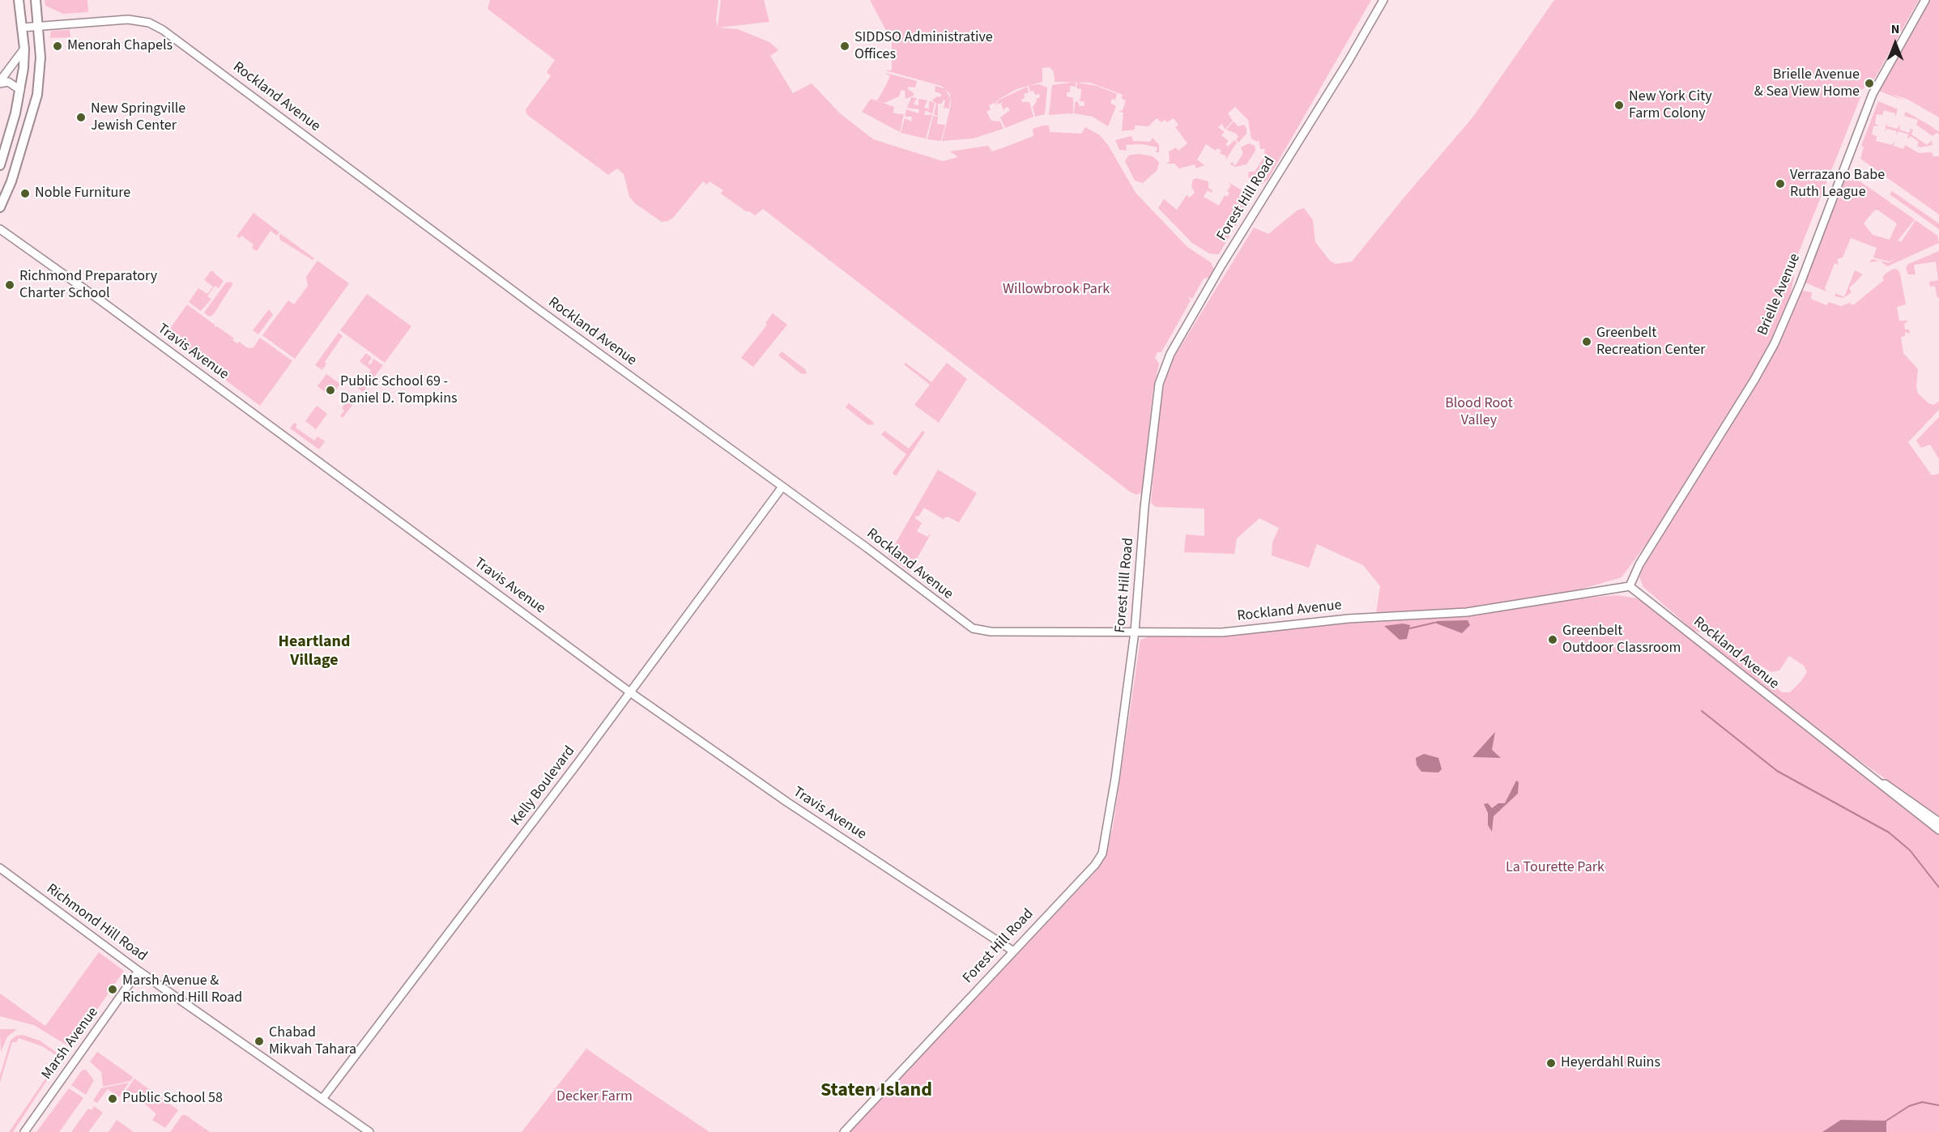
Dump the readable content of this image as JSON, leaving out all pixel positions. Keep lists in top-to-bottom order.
{
  "streets": {
    "street": [
      "Rockland Avenue",
      "Forest Hill Road",
      "Brielle Avenue",
      "Travis Avenue",
      "Kelly Boulevard",
      "Richmond Hill Road",
      "Marsh Avenue"
    ]
  },
  "crossings": [
    ["Rockland Avenue", "Forest Hill Road"],
    ["Rockland Avenue", "Brielle Avenue"],
    ["Rockland Avenue", "Kelly Boulevard"],
    ["Forest Hill Road", "Travis Avenue"],
    ["Travis Avenue", "Kelly Boulevard"],
    ["Kelly Boulevard", "Richmond Hill Road"],
    ["Richmond Hill Road", "Marsh Avenue"]
  ],
  "districts": ["Heartland Village", "Staten Island"],
  "parks": [
    "Willowbrook Park",
    "Blood Root Valley",
    "La Tourette Park",
    "Decker Farm"
  ],
  "places": [
    "Menorah Chapels",
    "SIDDSO Administrative Offices",
    "Brielle Avenue & Sea View Home",
    "New York City Farm Colony",
    "New Springville Jewish Center",
    "Verrazano Babe Ruth League",
    "Noble Furniture",
    "Richmond Preparatory Charter School",
    "Greenbelt Recreation Center",
    "Public School 69 - Daniel D. Tompkins",
    "Greenbelt Outdoor Classroom",
    "Marsh Avenue & Richmond Hill Road",
    "Chabad Mikvah Tahara",
    "Heyerdahl Ruins",
    "Public School 58"
  ],
  "north": "top"
}
